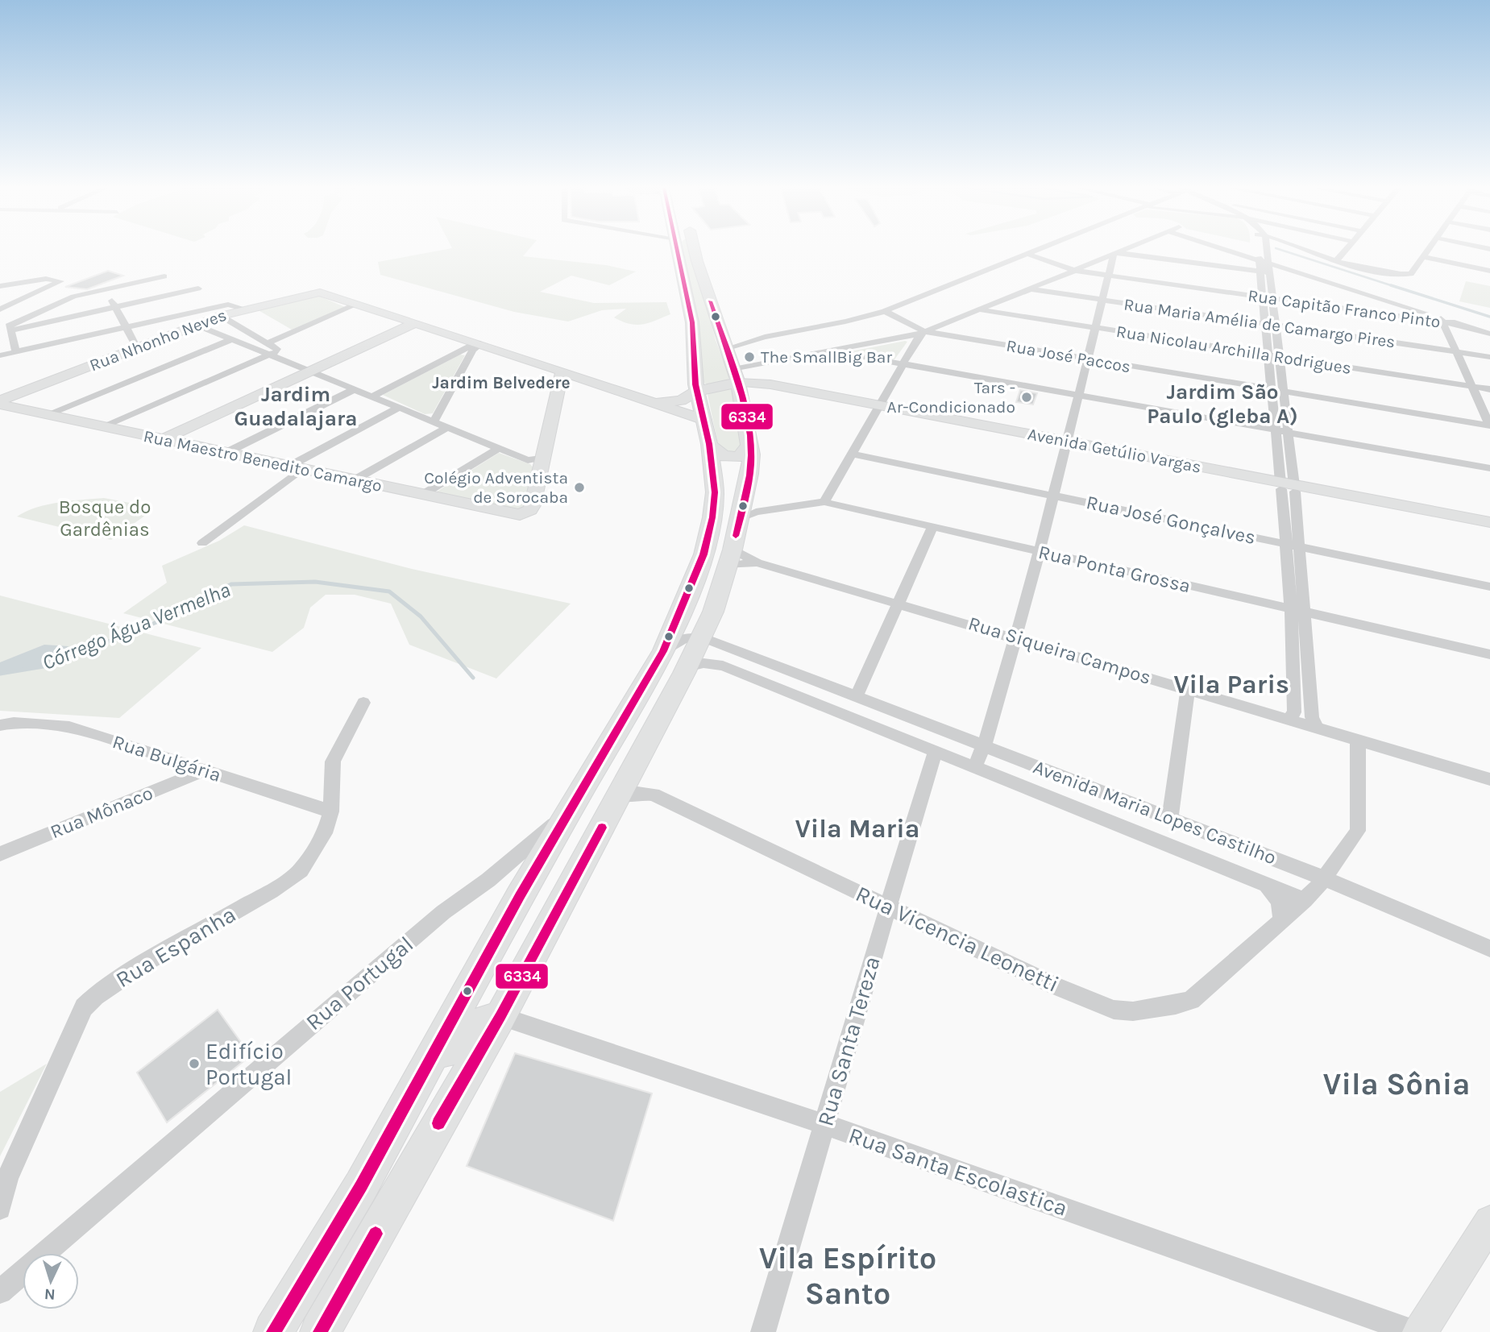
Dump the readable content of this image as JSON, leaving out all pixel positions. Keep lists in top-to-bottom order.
{
  "streets": {
    "street": [
      "Rua Capitão Franco Pinto",
      "Rua Maria Amélia de Camargo Pires",
      "Rua Nhonho Neves",
      "Rua Nicolau Archilla Rodrigues",
      "Rua José Paccos",
      "Avenida Getúlio Vargas",
      "Rua Maestro Benedito Camargo",
      "Rua José Gonçalves",
      "Rua Ponta Grossa",
      "Rua Siqueira Campos",
      "Rua Bulgária",
      "Rua Mônaco",
      "Avenida Maria Lopes Castilho",
      "Rua Vicencia Leonetti",
      "Rua Espanha",
      "Rua Portugal",
      "Rua Santa Tereza",
      "Rua Santa Escolastica"
    ]
  },
  "crossings": [
    ["Rua Nhonho Neves", "Rua Maestro Benedito Camargo"],
    ["Rua Siqueira Campos", "Rua Vicencia Leonetti"],
    ["Rua Bulgária", "Rua Mônaco"],
    ["Rua Bulgária", "Rua Espanha"],
    ["Avenida Maria Lopes Castilho", "Rua Vicencia Leonetti"],
    ["Avenida Maria Lopes Castilho", "Rua Santa Tereza"],
    ["Rua Vicencia Leonetti", "Rua Santa Tereza"],
    ["Rua Santa Tereza", "Rua Santa Escolastica"]
  ],
  "districts": [
    "Jardim Belvedere",
    "Jardim São Paulo (gleba A)",
    "Jardim Guadalajara",
    "Vila Paris",
    "Vila Maria",
    "Vila Sônia",
    "Vila Espírito Santo"
  ],
  "water": ["Córrego Água Vermelha"],
  "parks": ["Bosque do Gardênias"],
  "places": [
    "The SmallBig Bar",
    "Tars - Ar-Condicionado",
    "Colégio Adventista de Sorocaba",
    "Edifício Portugal"
  ],
  "lines": ["transit line 6334"],
  "north": "bottom"
}
